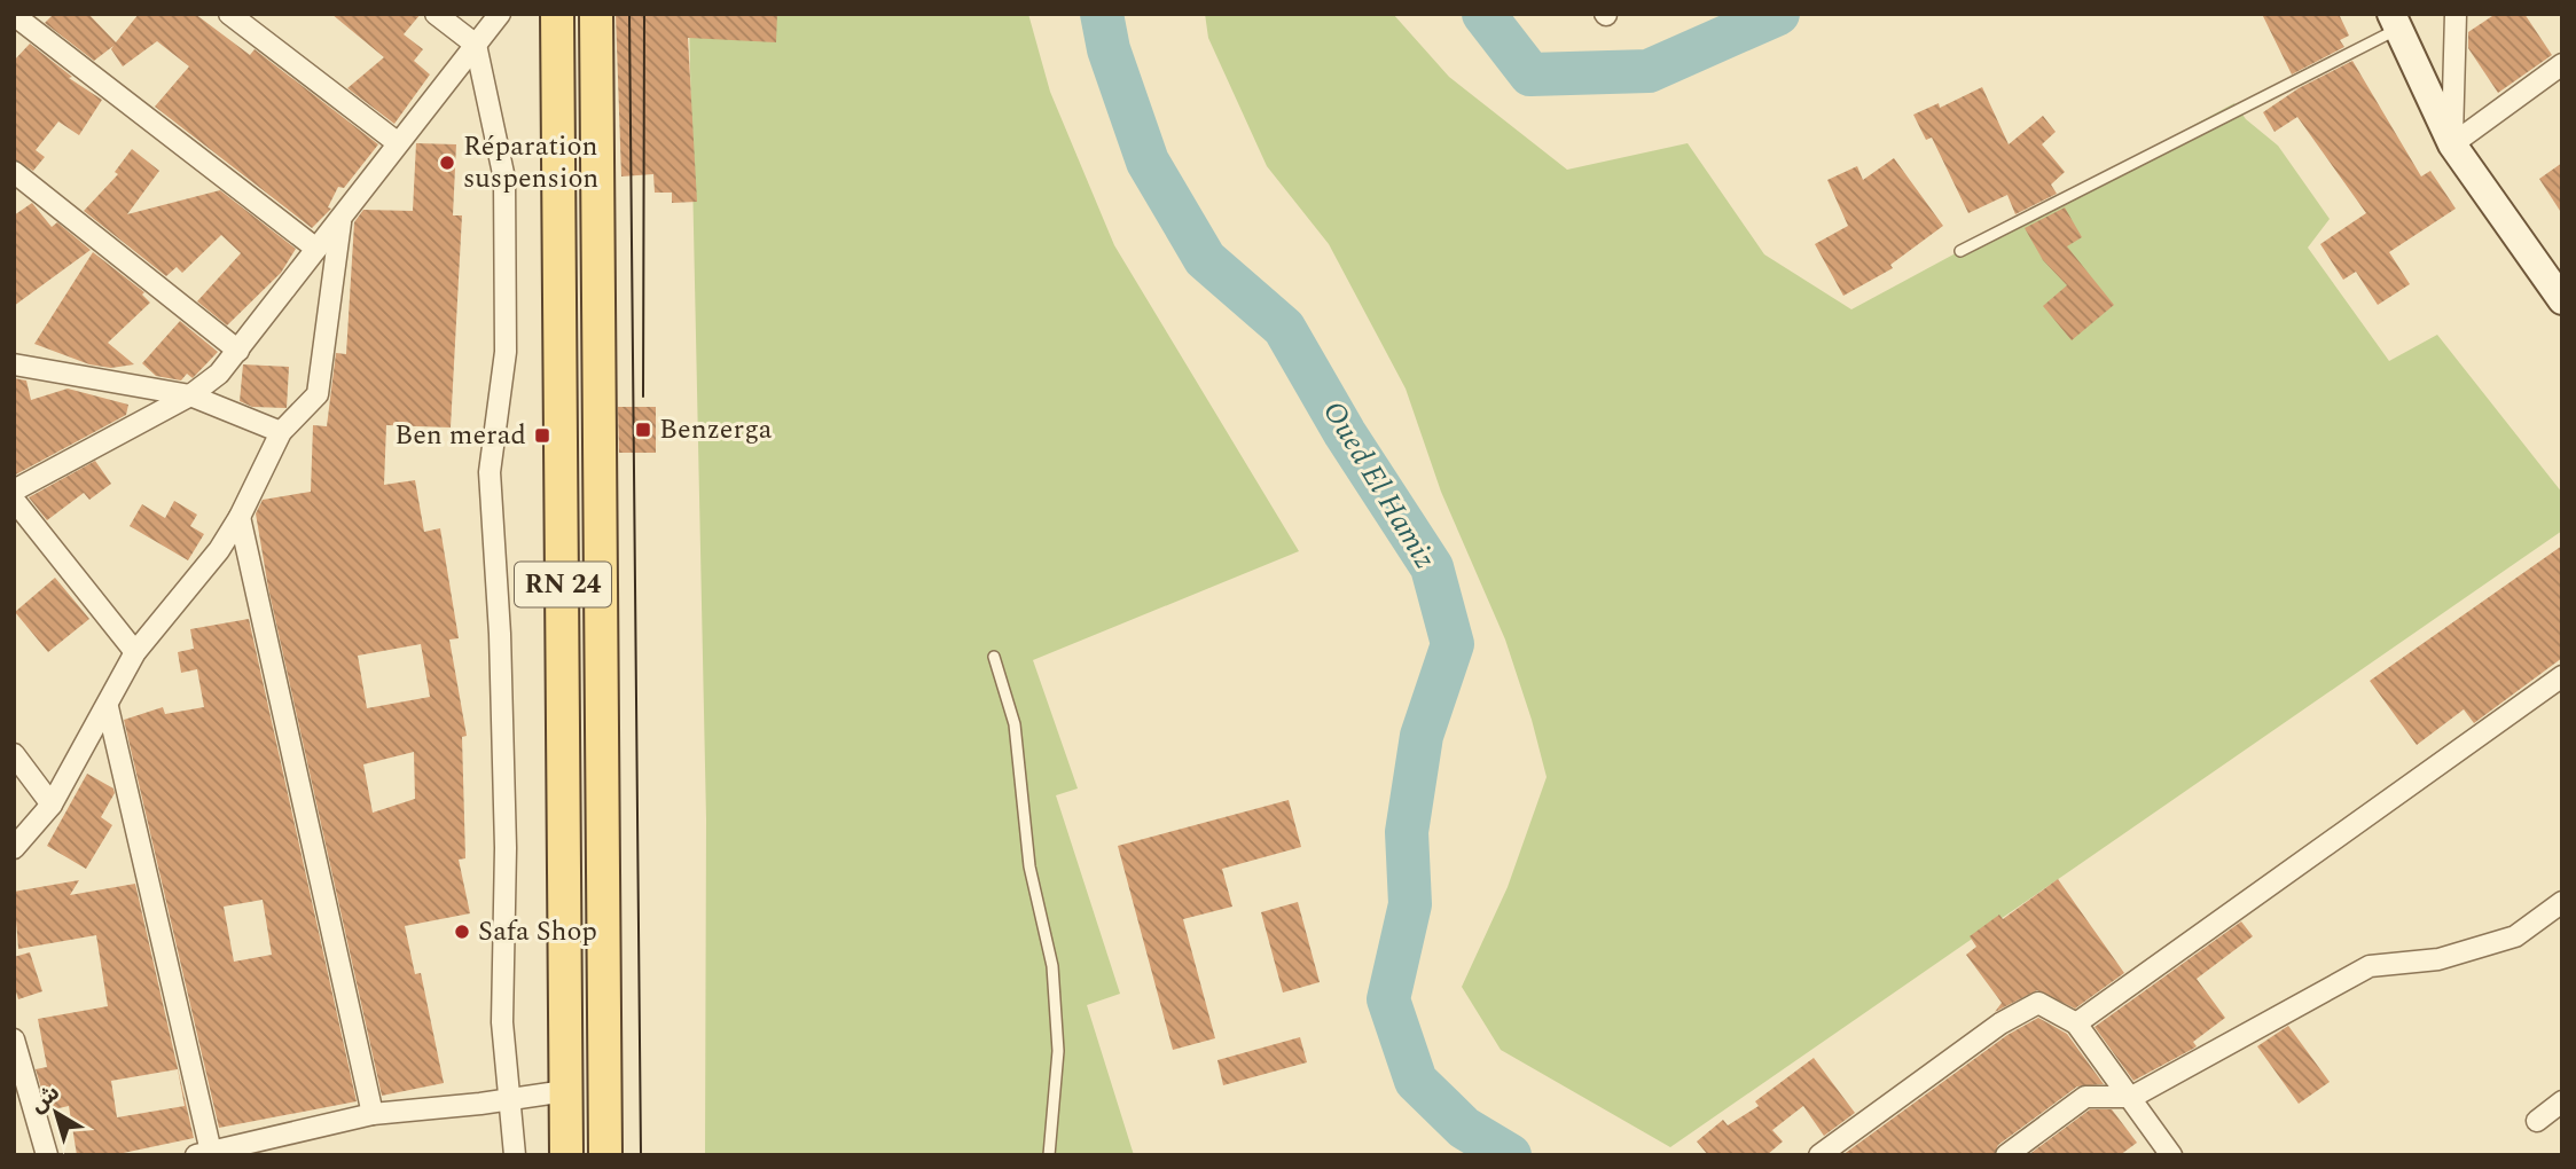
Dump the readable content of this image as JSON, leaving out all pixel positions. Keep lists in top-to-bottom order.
{
  "streets": {
    "main road": ["RN 24"]
  },
  "water": ["Oued El Hamiz"],
  "places": {
    "other": ["Réparation suspension", "Safa Shop"],
    "transit": ["Benzerga", "Ben merad"]
  },
  "north": "top left"
}
